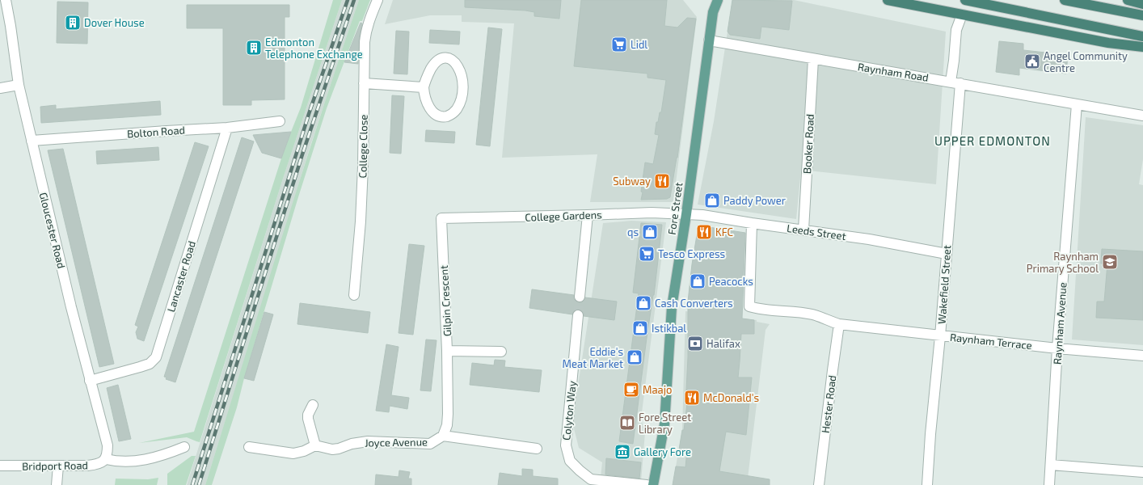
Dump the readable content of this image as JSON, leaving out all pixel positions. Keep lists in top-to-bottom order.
{
  "streets": {
    "main road": ["Fore Street"],
    "street": [
      "Raynham Road",
      "Bolton Road",
      "Booker Road",
      "College Close",
      "College Gardens",
      "Gloucester Road",
      "Leeds Street",
      "Lancaster Road",
      "Wakefield Street",
      "Gilpin Crescent",
      "Raynham Avenue",
      "Raynham Terrace",
      "Hester Road",
      "Colyton Way",
      "Joyce Avenue",
      "Bridport Road"
    ]
  },
  "crossings": [
    ["Raynham Road", "Booker Road"],
    ["Raynham Road", "Fore Street"],
    ["Raynham Road", "Wakefield Street"],
    ["Raynham Road", "Raynham Avenue"],
    ["Bolton Road", "Gloucester Road"],
    ["Bolton Road", "Lancaster Road"],
    ["Booker Road", "Leeds Street"],
    ["Fore Street", "College Gardens"],
    ["Fore Street", "Leeds Street"],
    ["College Gardens", "Leeds Street"],
    ["College Gardens", "Gilpin Crescent"],
    ["Gloucester Road", "Lancaster Road"],
    ["Gloucester Road", "Bridport Road"],
    ["Leeds Street", "Wakefield Street"],
    ["Leeds Street", "Raynham Terrace"],
    ["Wakefield Street", "Raynham Terrace"],
    ["Gilpin Crescent", "Joyce Avenue"],
    ["Raynham Avenue", "Raynham Terrace"],
    ["Raynham Terrace", "Hester Road"]
  ],
  "districts": ["UPPER EDMONTON"],
  "places": {
    "building": ["Dover House", "Edmonton Telephone Exchange"],
    "supermarket": ["Lidl", "Tesco Express"],
    "public building": ["Angel Community Centre"],
    "restaurant": ["Subway", "KFC", "McDonald's"],
    "shop": [
      "Paddy Power",
      "qs",
      "Peacocks",
      "Cash Converters",
      "Istikbal",
      "Eddie's Meat Market"
    ],
    "school or university": ["Raynham Primary School"],
    "bank": ["Halifax"],
    "cafe": ["Maajo"],
    "library": ["Fore Street Library"],
    "museum": ["Gallery Fore"]
  }
}
